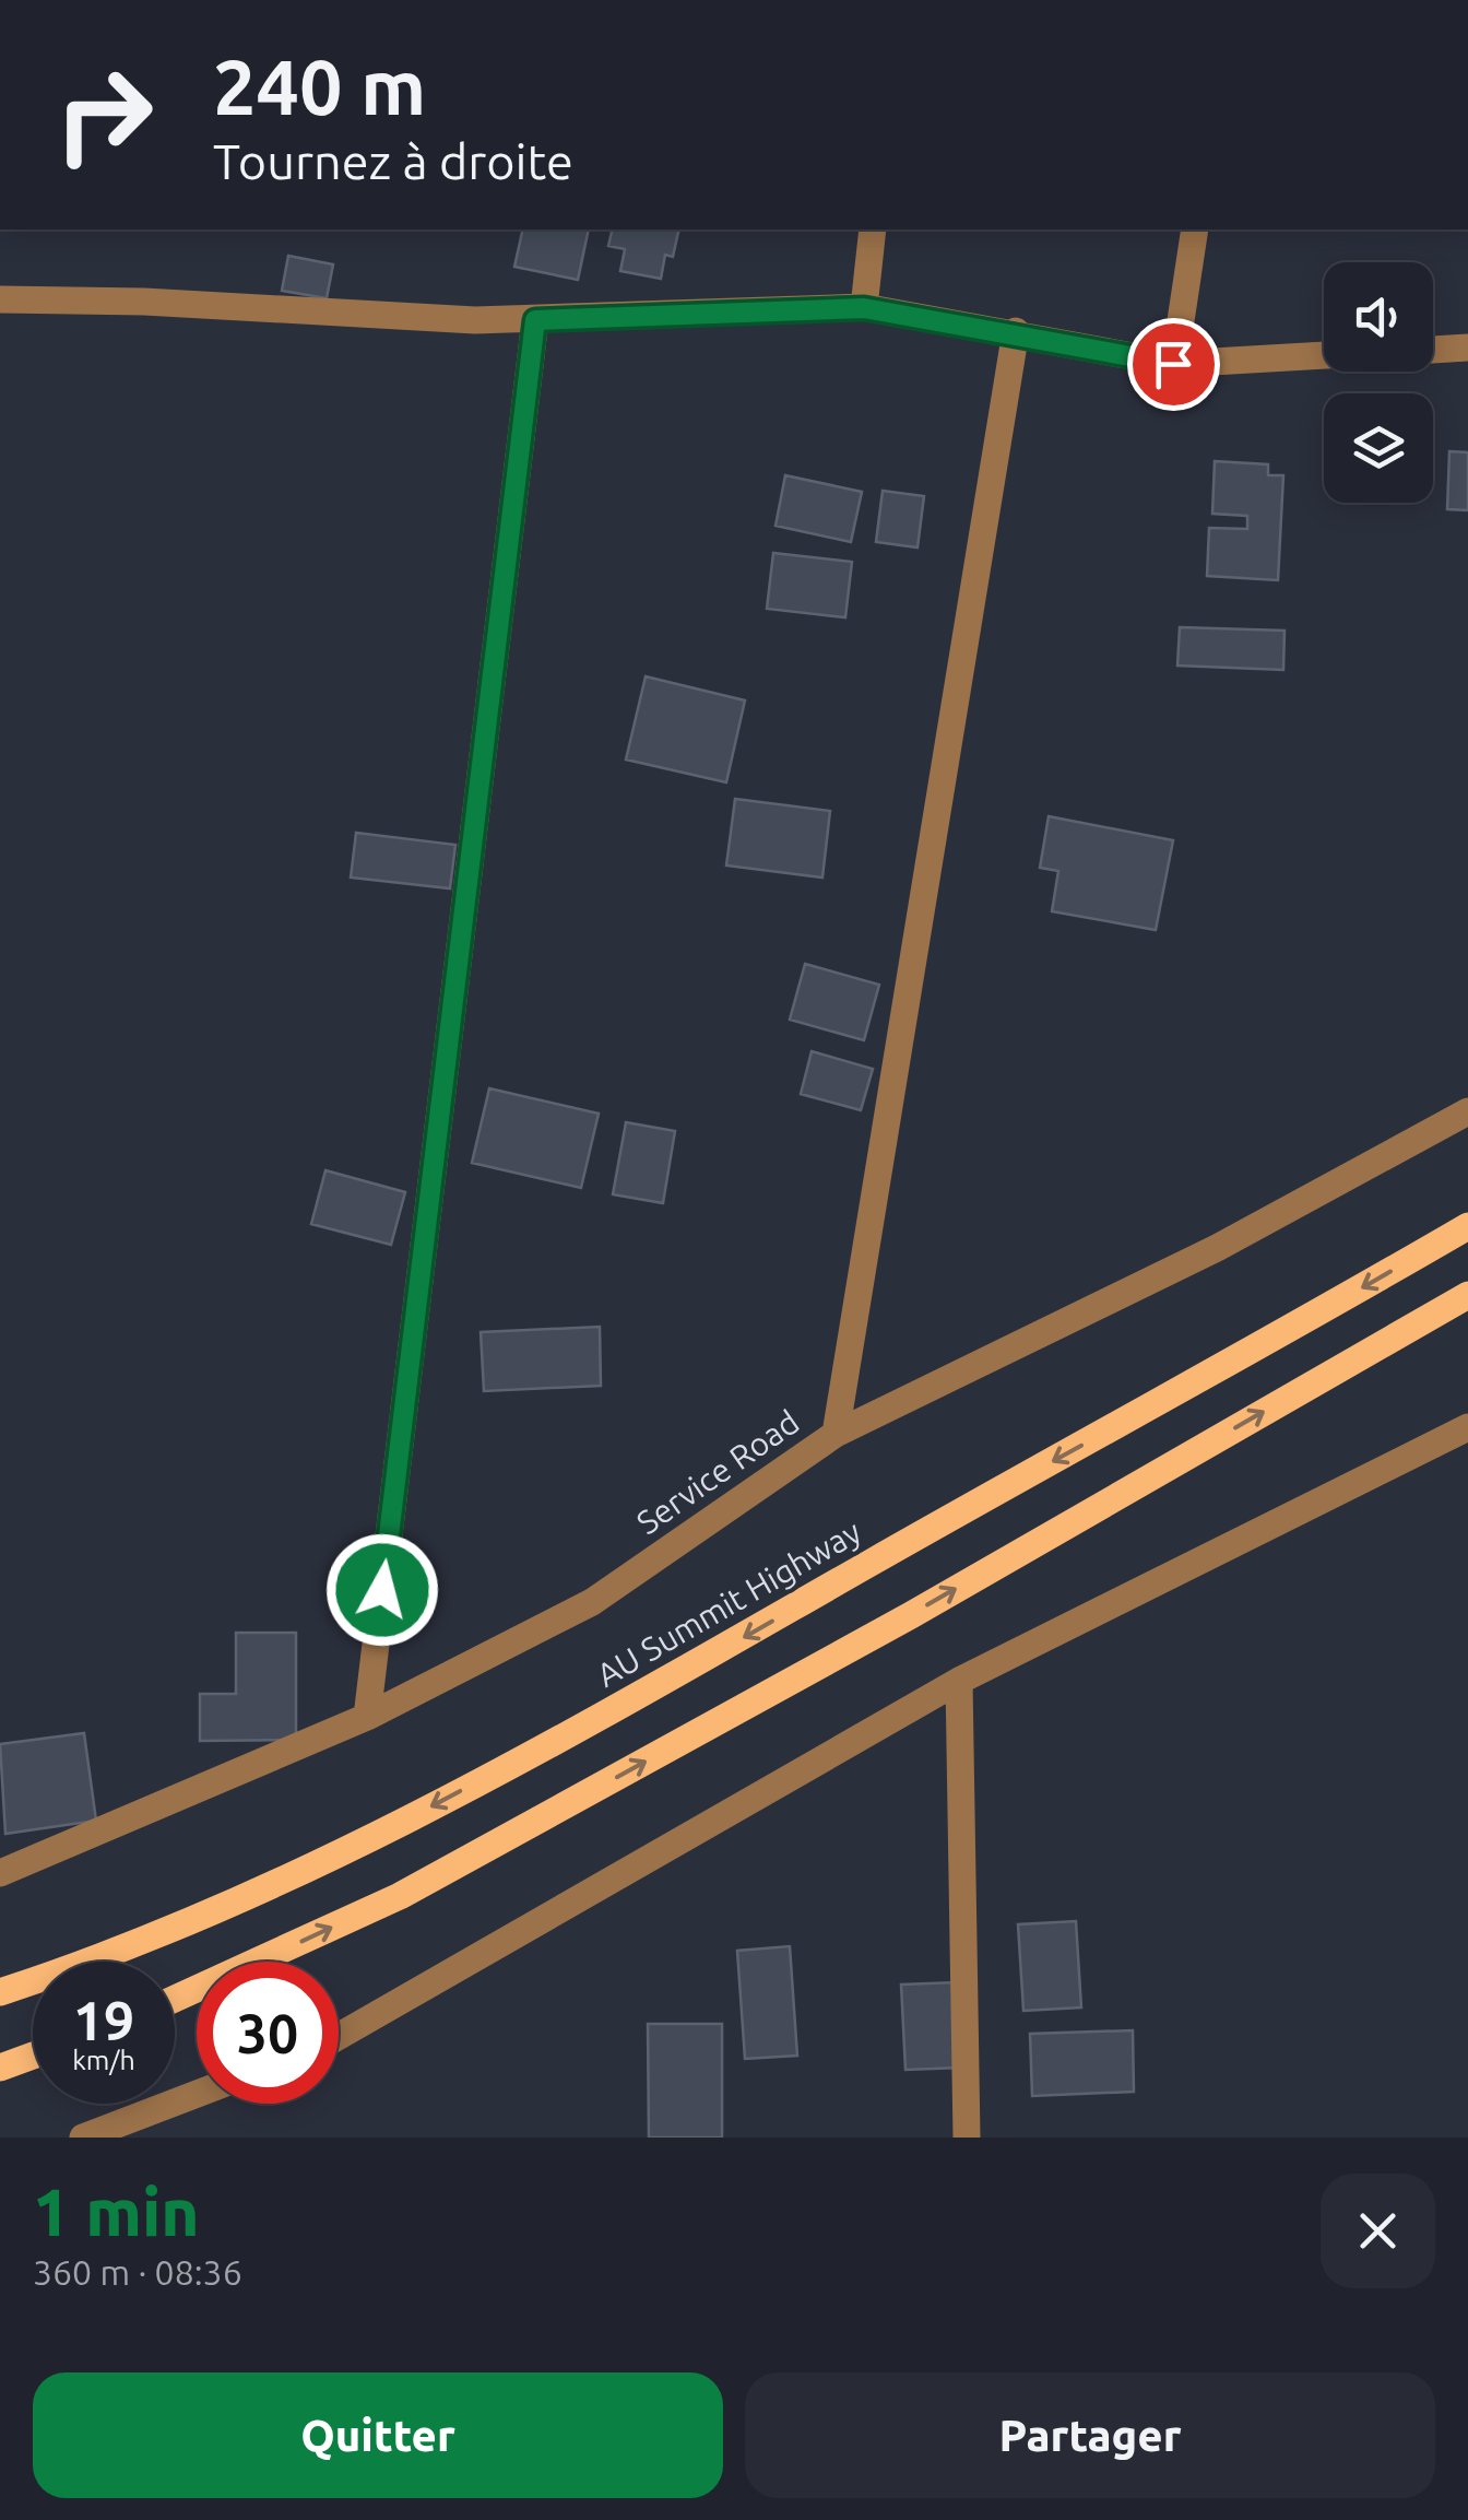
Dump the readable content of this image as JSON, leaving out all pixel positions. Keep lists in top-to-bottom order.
{
  "streets": {
    "main road": ["AU Summit Highway"],
    "street": ["Service Road"]
  },
  "page": {
    "turn": ["240 m", "Tournez à droite"],
    "speed": "19 km/h",
    "limit": "30",
    "heading": ["1 min", "360 m · 08:36"],
    "buttons": ["Quitter", "Partager"]
  }
}
